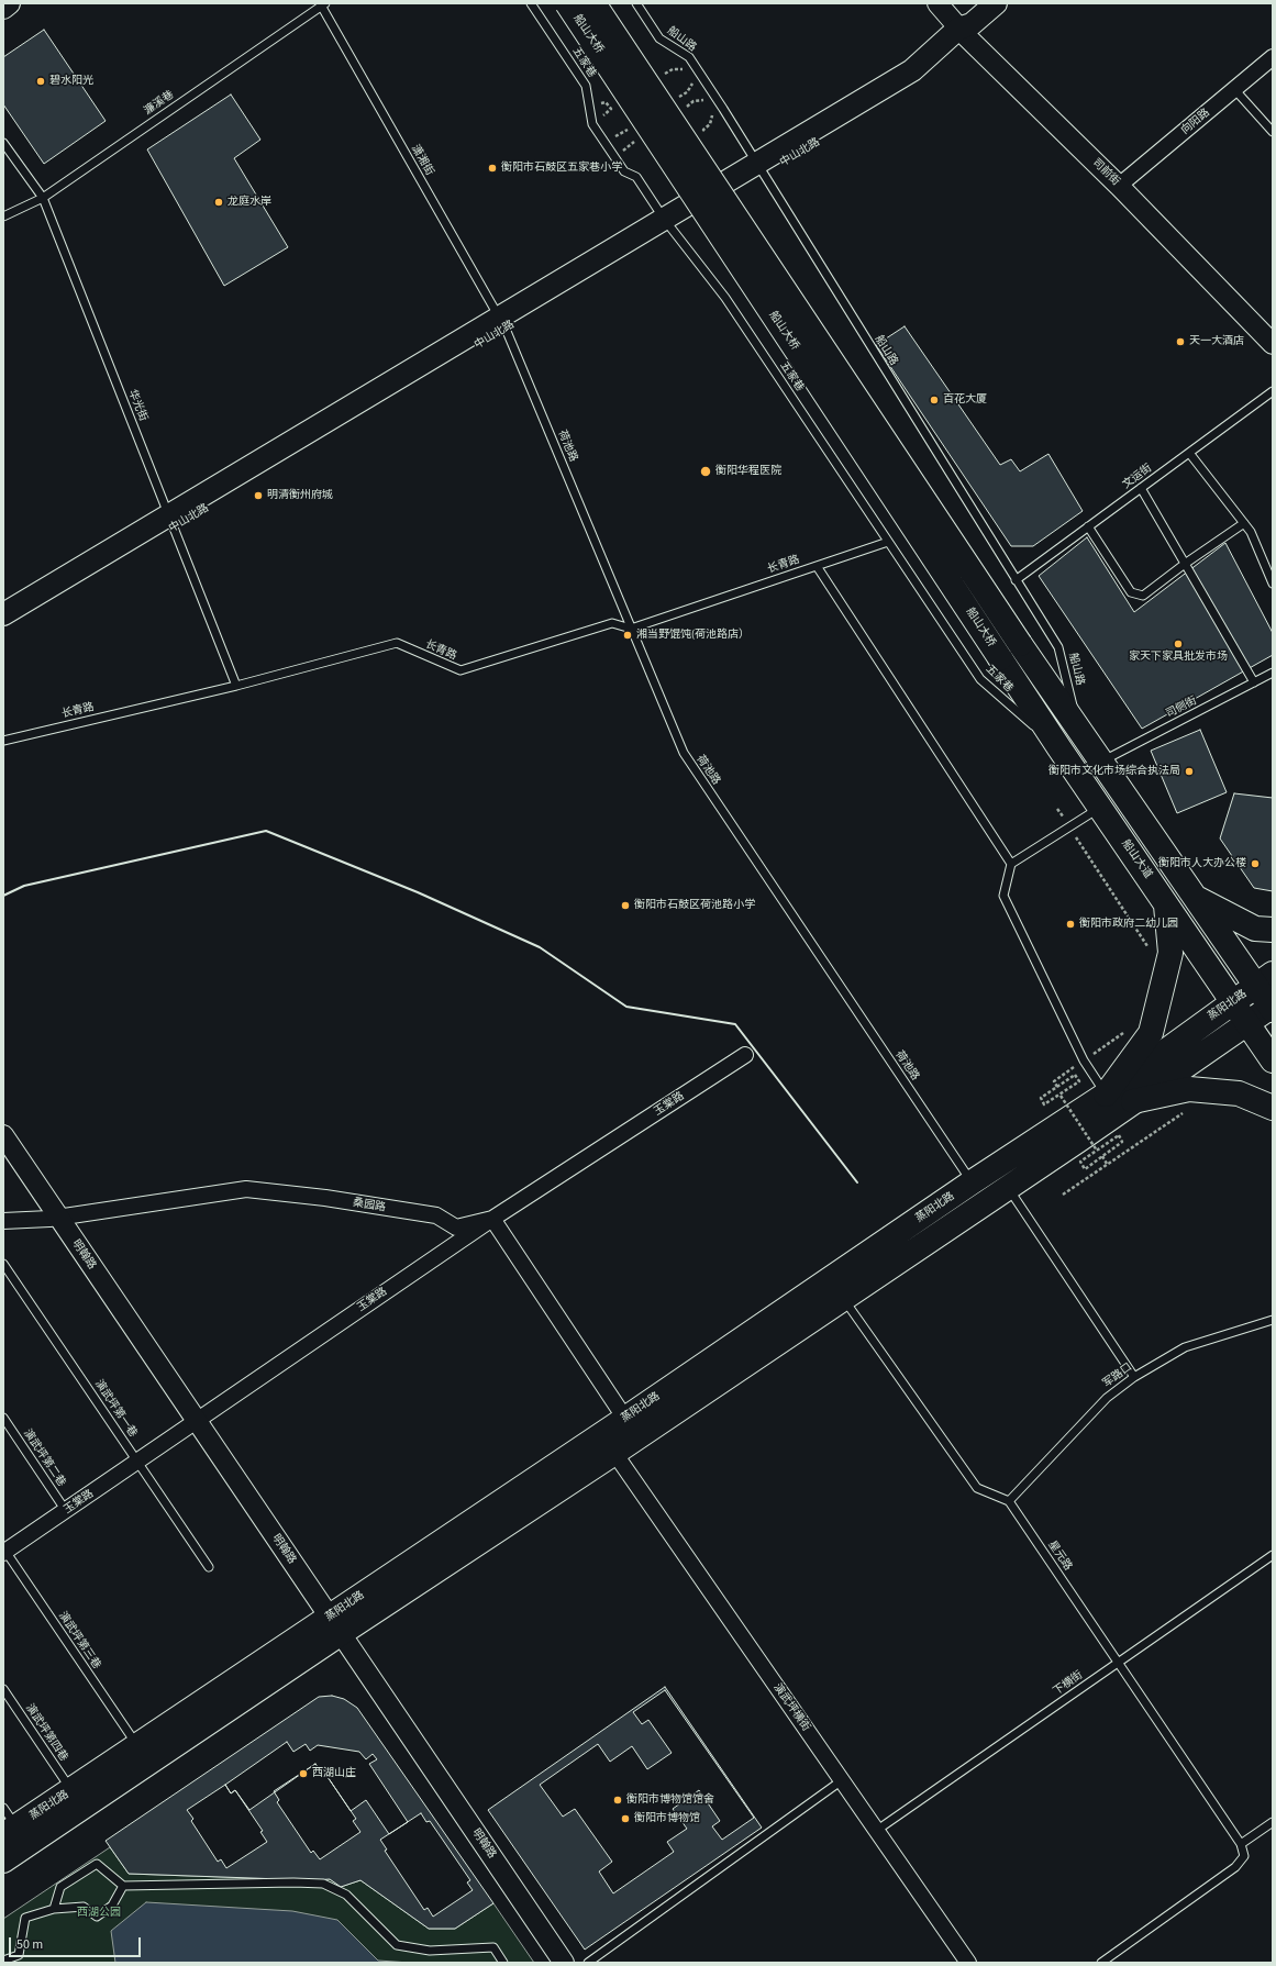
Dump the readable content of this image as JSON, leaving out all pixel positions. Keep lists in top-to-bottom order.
{
  "streets": {
    "main road": [
      "船山大桥",
      "中山北路",
      "船山大道",
      "蒸阳北路"
    ],
    "street": [
      "向阳路",
      "司前街",
      "玉棠路",
      "桑园路",
      "明翰路",
      "演武坪横街"
    ],
    "lane": [
      "船山路",
      "五家巷",
      "濂溪巷",
      "潇湘街",
      "华光街",
      "荷池路",
      "文运街",
      "长青路",
      "司侧街",
      "军路口",
      "演武坪第一巷",
      "演武坪第二巷",
      "星元路",
      "演武坪第三巷",
      "下横街",
      "演武坪第四巷"
    ]
  },
  "crossings": [
    ["船山大桥", "船山路"],
    ["船山大桥", "船山大道"],
    ["船山路", "中山北路"],
    ["船山路", "文运街"],
    ["五家巷", "中山北路"],
    ["五家巷", "长青路"],
    ["五家巷", "船山大道"],
    ["濂溪巷", "潇湘街"],
    ["濂溪巷", "华光街"],
    ["向阳路", "司前街"],
    ["中山北路", "潇湘街"],
    ["中山北路", "司前街"],
    ["中山北路", "华光街"],
    ["中山北路", "荷池路"],
    ["潇湘街", "荷池路"],
    ["华光街", "长青路"],
    ["荷池路", "长青路"],
    ["荷池路", "蒸阳北路"],
    ["船山大道", "蒸阳北路"],
    ["蒸阳北路", "明翰路"],
    ["蒸阳北路", "演武坪第三巷"],
    ["蒸阳北路", "演武坪横街"],
    ["蒸阳北路", "演武坪第四巷"],
    ["玉棠路", "桑园路"],
    ["玉棠路", "明翰路"],
    ["玉棠路", "演武坪第一巷"],
    ["玉棠路", "演武坪第二巷"],
    ["玉棠路", "演武坪第三巷"],
    ["桑园路", "明翰路"],
    ["军路口", "星元路"],
    ["星元路", "下横街"],
    ["下横街", "演武坪横街"]
  ],
  "parks": ["西湖公园"],
  "places": [
    "碧水阳光",
    "衡阳市石鼓区五家巷小学",
    "龙庭水岸",
    "天一大酒店",
    "百花大厦",
    "衡阳华程医院",
    "明清衡州府城",
    "湘当野馄饨(荷池路店）",
    "家天下家具批发市场",
    "衡阳市文化市场综合执法局",
    "衡阳市人大办公楼",
    "衡阳市石鼓区荷池路小学",
    "衡阳市政府二幼儿园",
    "西湖山庄",
    "衡阳市博物馆馆舍",
    "衡阳市博物馆"
  ],
  "scale_bar": "50 m"
}
